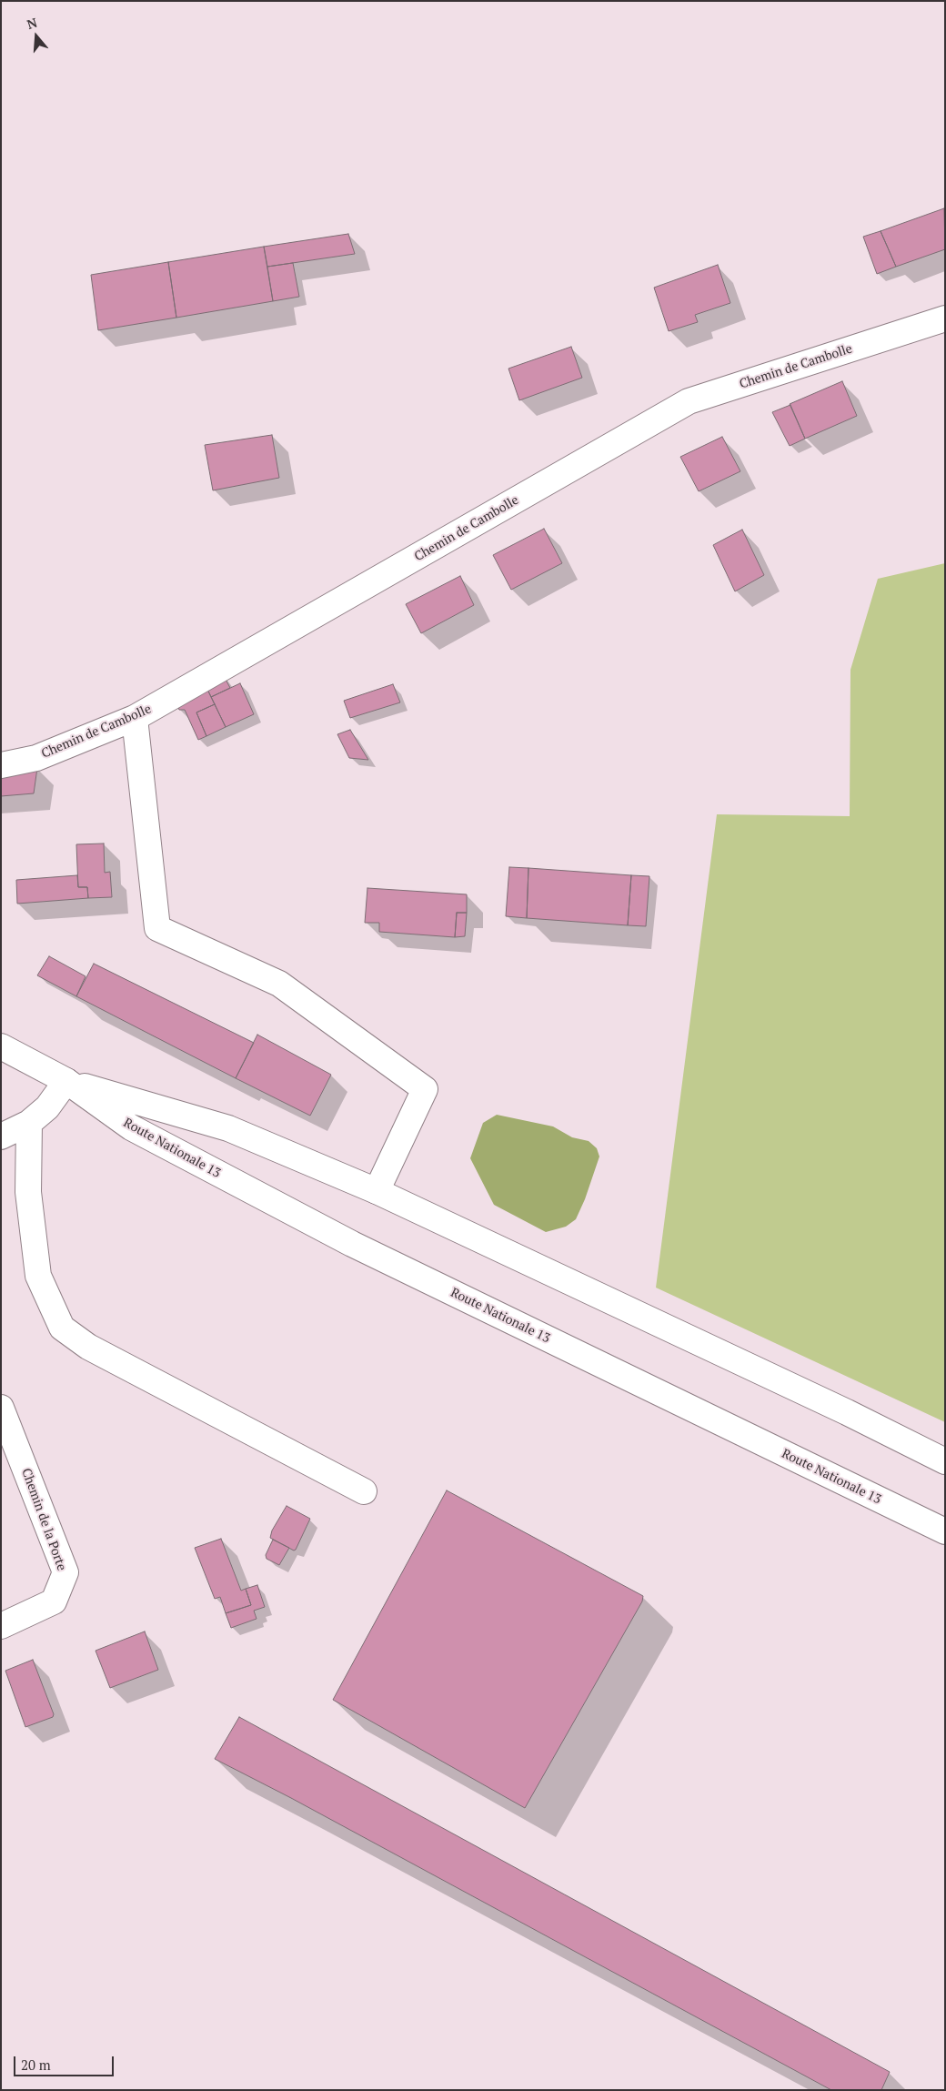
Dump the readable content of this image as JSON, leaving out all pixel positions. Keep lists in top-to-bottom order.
{
  "streets": {
    "main road": ["Chemin de Cambolle", "Route Nationale 13", "Chemin de la Porte"]
  },
  "scale_bar": "20 m",
  "north": "top"
}
